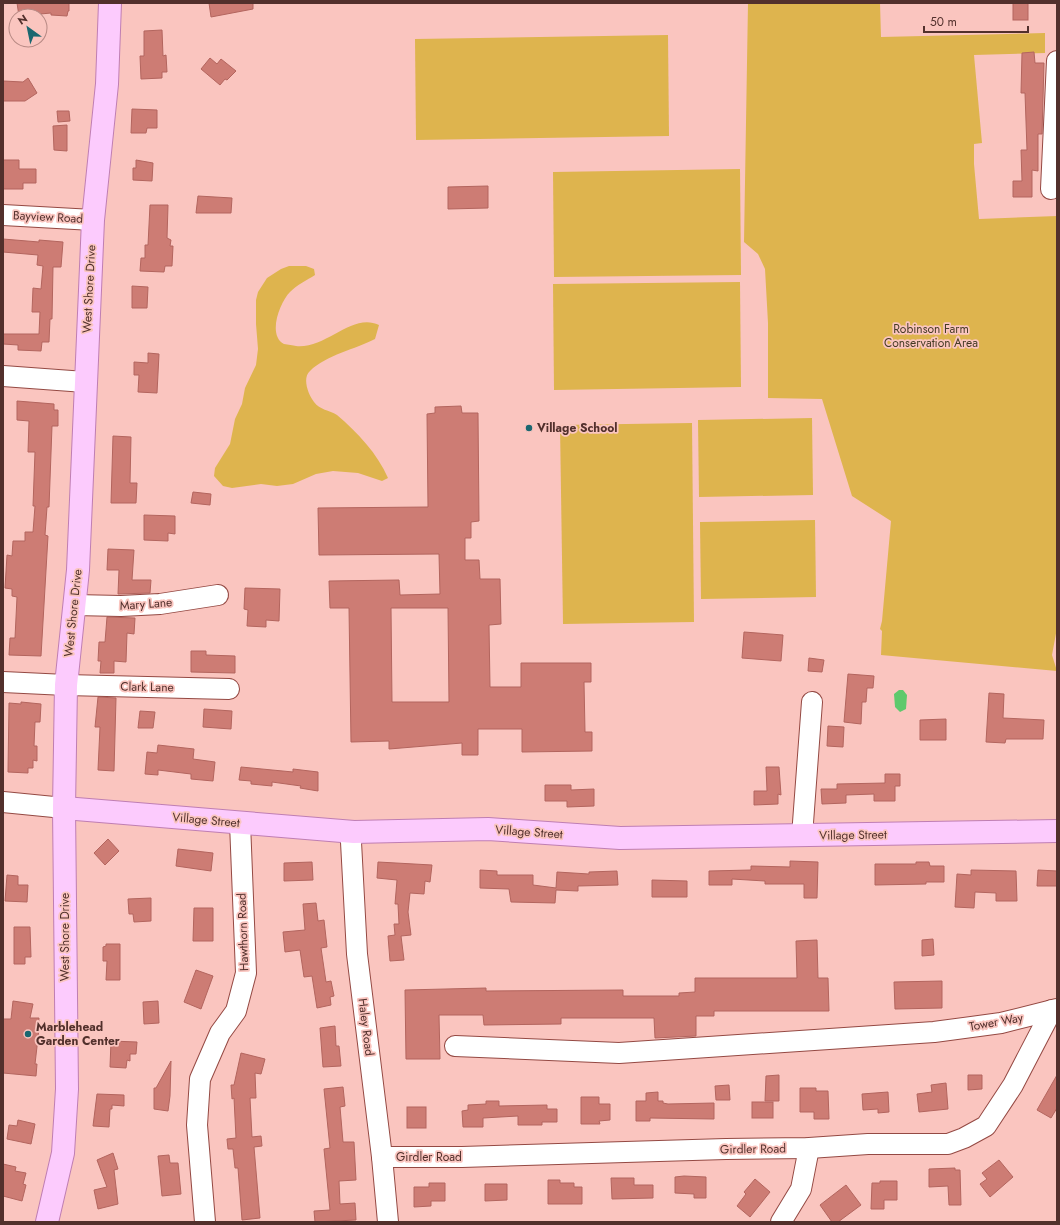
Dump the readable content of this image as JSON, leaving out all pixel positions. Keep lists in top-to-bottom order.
{
  "streets": {
    "main road": ["West Shore Drive", "Village Street"],
    "street": [
      "Bayview Road",
      "Mary Lane",
      "Clark Lane",
      "Hawthorn Road",
      "Tower Way",
      "Haley Road",
      "Girdler Road"
    ]
  },
  "crossings": [
    ["Bayview Road", "West Shore Drive"],
    ["West Shore Drive", "Mary Lane"],
    ["West Shore Drive", "Clark Lane"],
    ["West Shore Drive", "Village Street"],
    ["Village Street", "Hawthorn Road"],
    ["Village Street", "Haley Road"],
    ["Tower Way", "Girdler Road"],
    ["Haley Road", "Girdler Road"]
  ],
  "parks": ["Robinson Farm Conservation Area"],
  "places": ["Village School", "Marblehead Garden Center"],
  "scale_bar": "50 m",
  "north": "top left"
}
